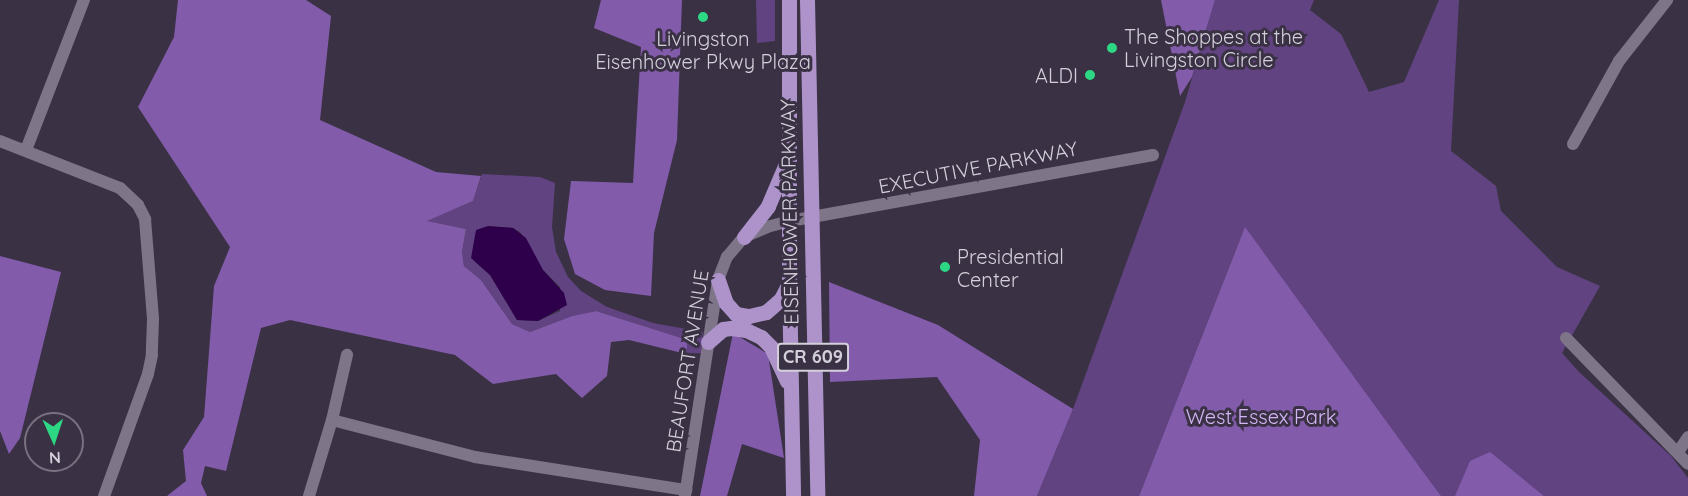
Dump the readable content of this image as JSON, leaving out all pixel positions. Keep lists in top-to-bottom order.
{
  "streets": {
    "main road": ["EISENHOWER PARKWAY", "CR 609"],
    "street": ["EXECUTIVE PARKWAY", "BEAUFORT AVENUE"]
  },
  "crossings": [
    ["EXECUTIVE PARKWAY", "EISENHOWER PARKWAY"],
    ["EXECUTIVE PARKWAY", "BEAUFORT AVENUE"],
    ["EISENHOWER PARKWAY", "BEAUFORT AVENUE"]
  ],
  "parks": ["West Essex Park"],
  "places": [
    "Livingston Eisenhower Pkwy Plaza",
    "The Shoppes at the Livingston Circle",
    "ALDI",
    "Presidential Center"
  ],
  "north": "bottom"
}
